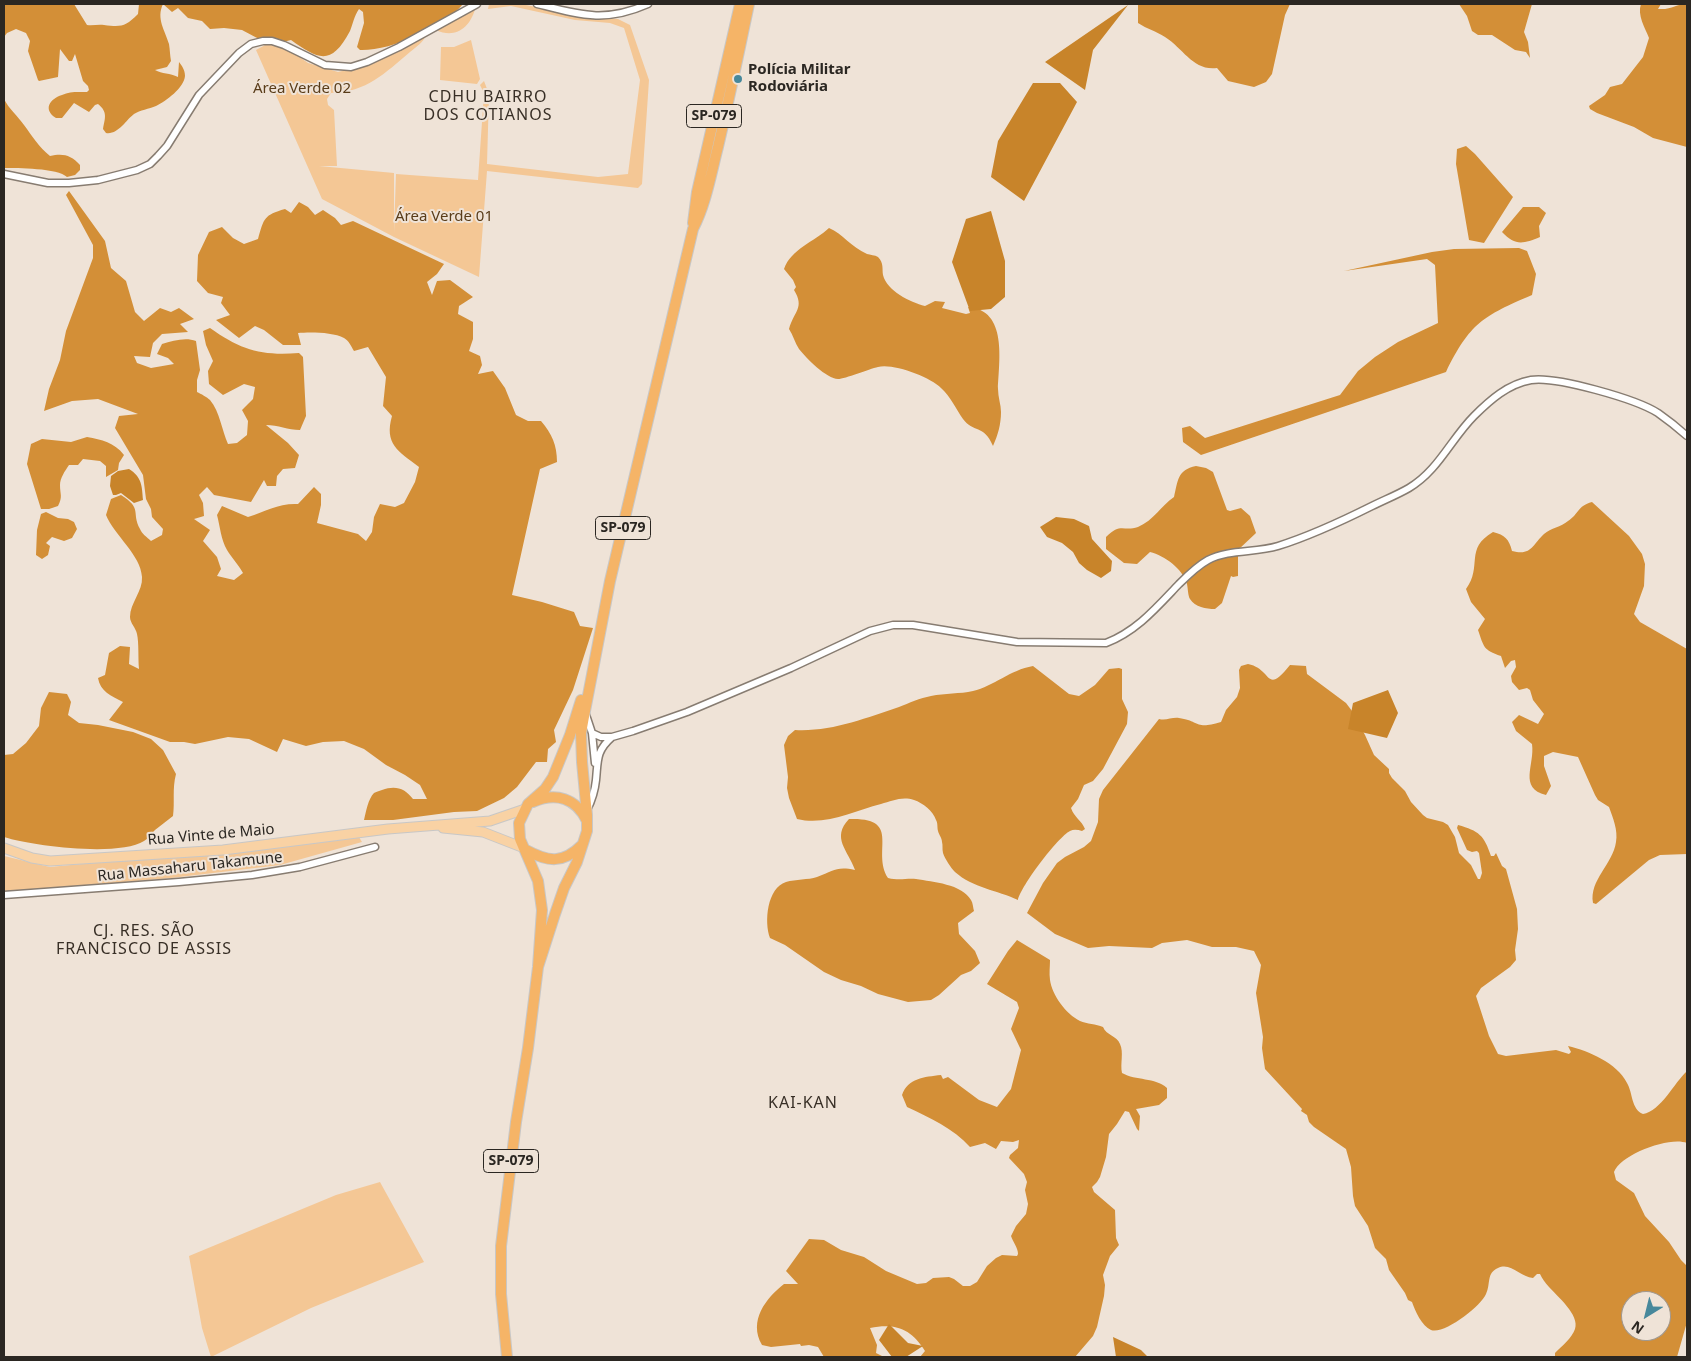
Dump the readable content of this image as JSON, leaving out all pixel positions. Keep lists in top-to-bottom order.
{
  "streets": {
    "highway": ["SP-079"],
    "main road": ["Rua Vinte de Maio"],
    "street": ["Rua Massaharu Takamune"]
  },
  "crossings": [
    ["SP-079", "Rua Vinte de Maio"]
  ],
  "districts": ["CDHU BAIRRO DOS COTIANOS", "CJ. RES. SÃO FRANCISCO DE ASSIS", "KAI-KAN"],
  "parks": ["Área Verde 02", "Área Verde 01"],
  "places": ["Polícia Militar Rodoviária"],
  "north": "bottom left"
}
